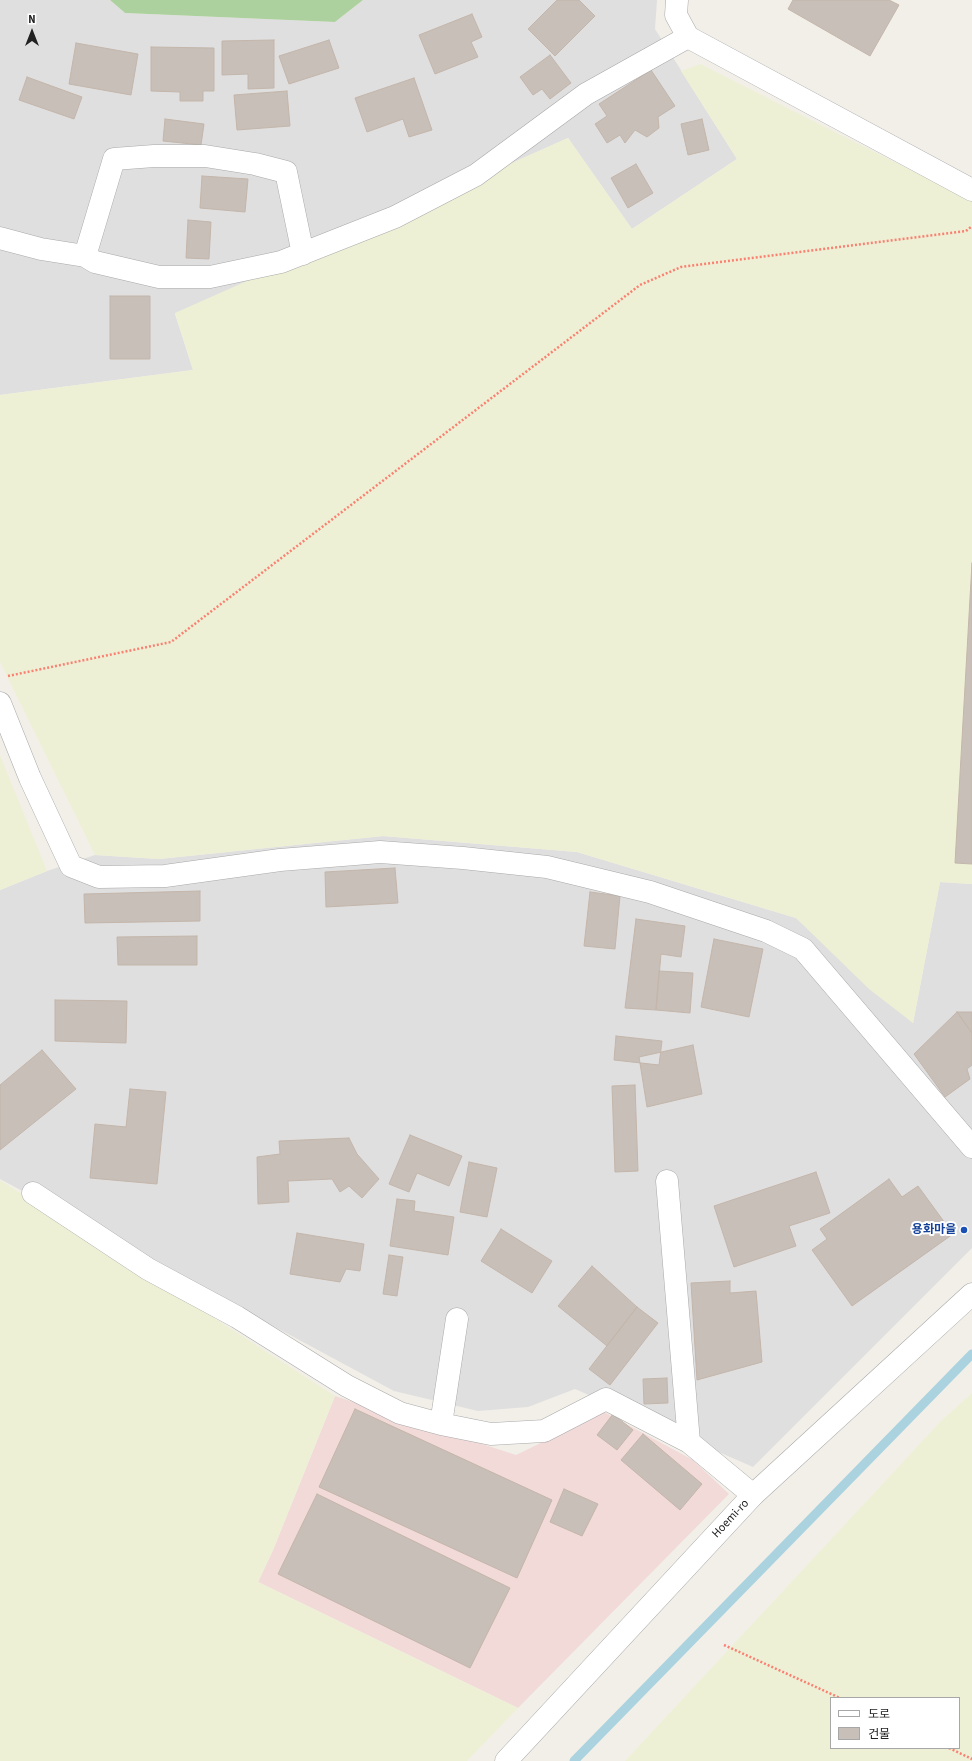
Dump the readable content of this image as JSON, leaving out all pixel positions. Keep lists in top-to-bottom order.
{
  "streets": {
    "street": ["Hoemi-ro"]
  },
  "places": ["용화마을"],
  "legend": ["도로", "건물"],
  "north": "top"
}
